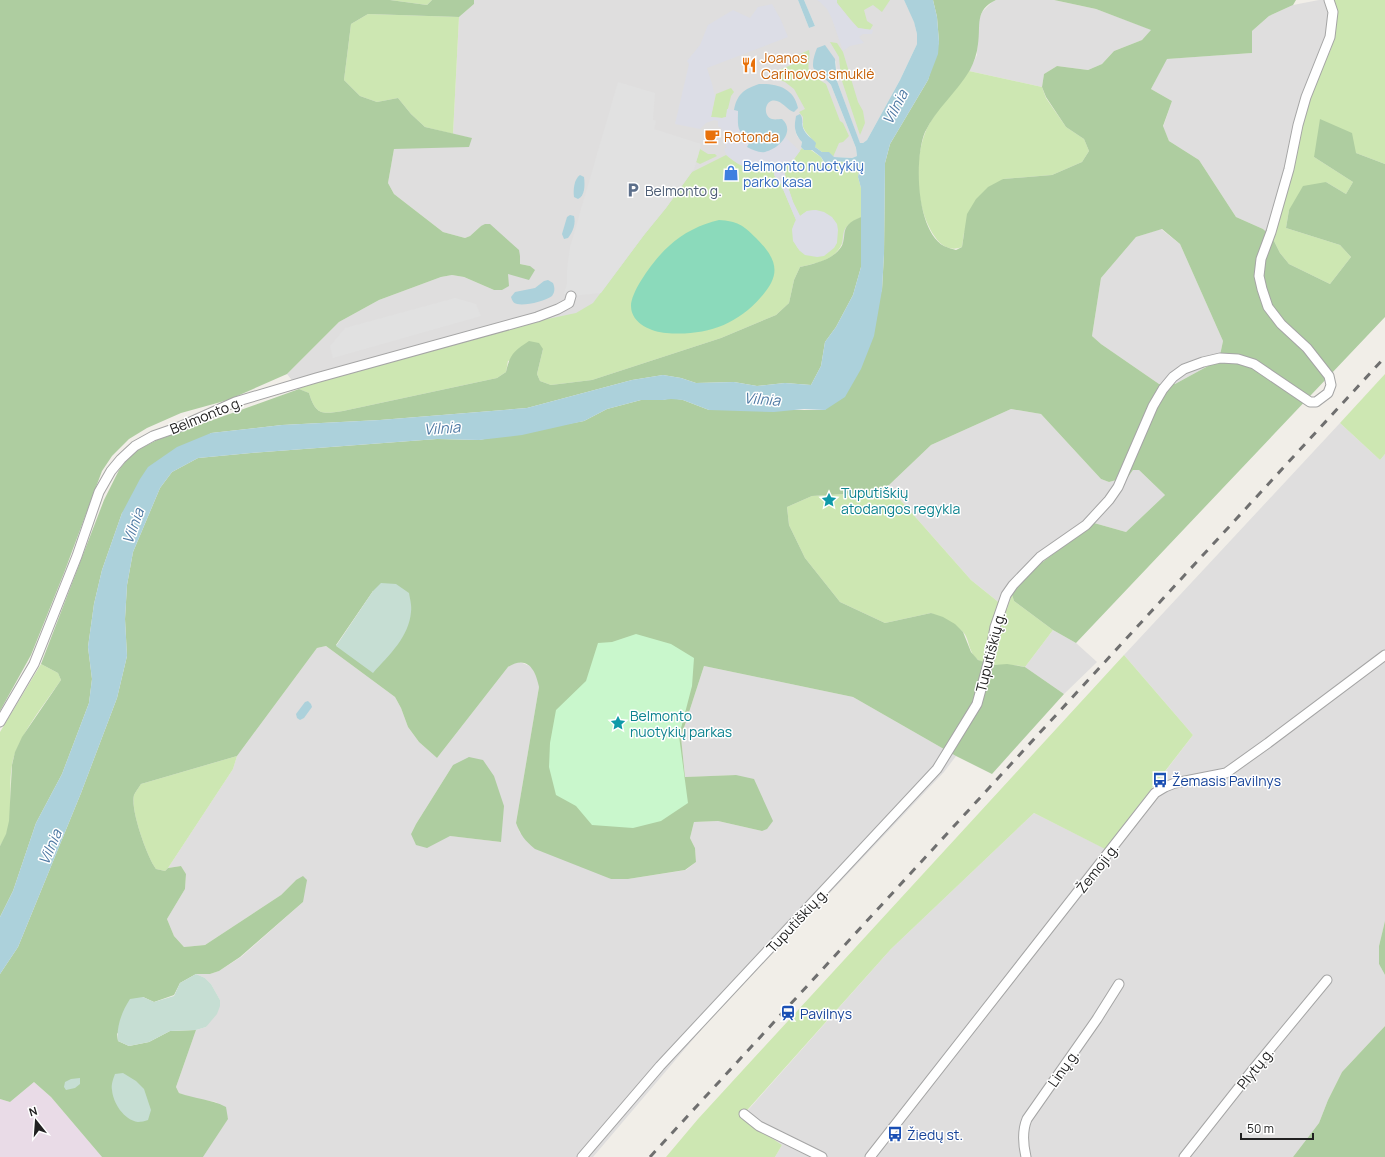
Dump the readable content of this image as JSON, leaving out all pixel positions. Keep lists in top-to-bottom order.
{
  "streets": {
    "street": [
      "Belmonto g.",
      "Tuputiškių g.",
      "Žemoji g.",
      "Linų g.",
      "Plytų g."
    ]
  },
  "water": ["Vilnia"],
  "places": {
    "restaurant": ["Joanos Carinovos smuklė"],
    "cafe": ["Rotonda"],
    "shop": ["Belmonto nuotykių parko kasa"],
    "parking": ["Belmonto g."],
    "place": ["Tuputiškių atodangos regykla", "Belmonto nuotykių parkas"],
    "bus stop": ["Žemasis Pavilnys", "Žiedų st."],
    "station": ["Pavilnys"]
  },
  "scale_bar": "50 m",
  "north": "top"
}
